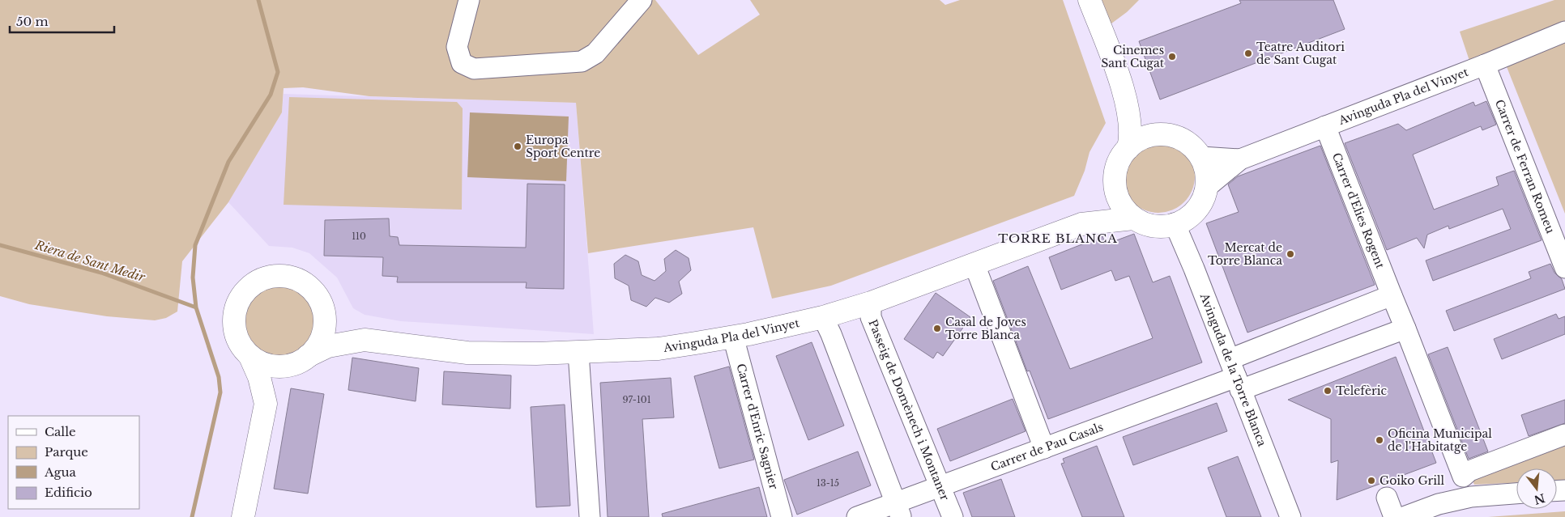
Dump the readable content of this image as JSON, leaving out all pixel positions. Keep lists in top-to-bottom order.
{
  "streets": {
    "main road": ["Avinguda Pla del Vinyet"],
    "street": [
      "Carrer de Ferran Romeu",
      "Carrer d'Elies Rogent",
      "Avinguda de la Torre Blanca",
      "Passeig de Domènech i Montaner",
      "Carrer d'Enric Sagnier",
      "Carrer de Pau Casals"
    ]
  },
  "crossings": [
    ["Avinguda Pla del Vinyet", "Carrer de Ferran Romeu"],
    ["Avinguda Pla del Vinyet", "Carrer d'Elies Rogent"],
    ["Avinguda Pla del Vinyet", "Avinguda de la Torre Blanca"],
    ["Avinguda Pla del Vinyet", "Passeig de Domènech i Montaner"],
    ["Avinguda Pla del Vinyet", "Carrer d'Enric Sagnier"],
    ["Carrer d'Elies Rogent", "Carrer de Pau Casals"],
    ["Avinguda de la Torre Blanca", "Carrer de Pau Casals"],
    ["Passeig de Domènech i Montaner", "Carrer de Pau Casals"]
  ],
  "districts": ["TORRE BLANCA"],
  "water": ["Riera de Sant Medir"],
  "places": [
    "Teatre Auditori de Sant Cugat",
    "Cinemes Sant Cugat",
    "Europa Sport Centre",
    "Mercat de Torre Blanca",
    "Casal de Joves Torre Blanca",
    "Telefèric",
    "Oficina Municipal de l'Habitatge",
    "Goiko Grill"
  ],
  "house_numbers": ["110", "97-101", "13-15"],
  "legend": [
    "Calle",
    "Parque",
    "Agua",
    "Edificio"
  ],
  "scale_bar": "50 m",
  "north": "bottom"
}
